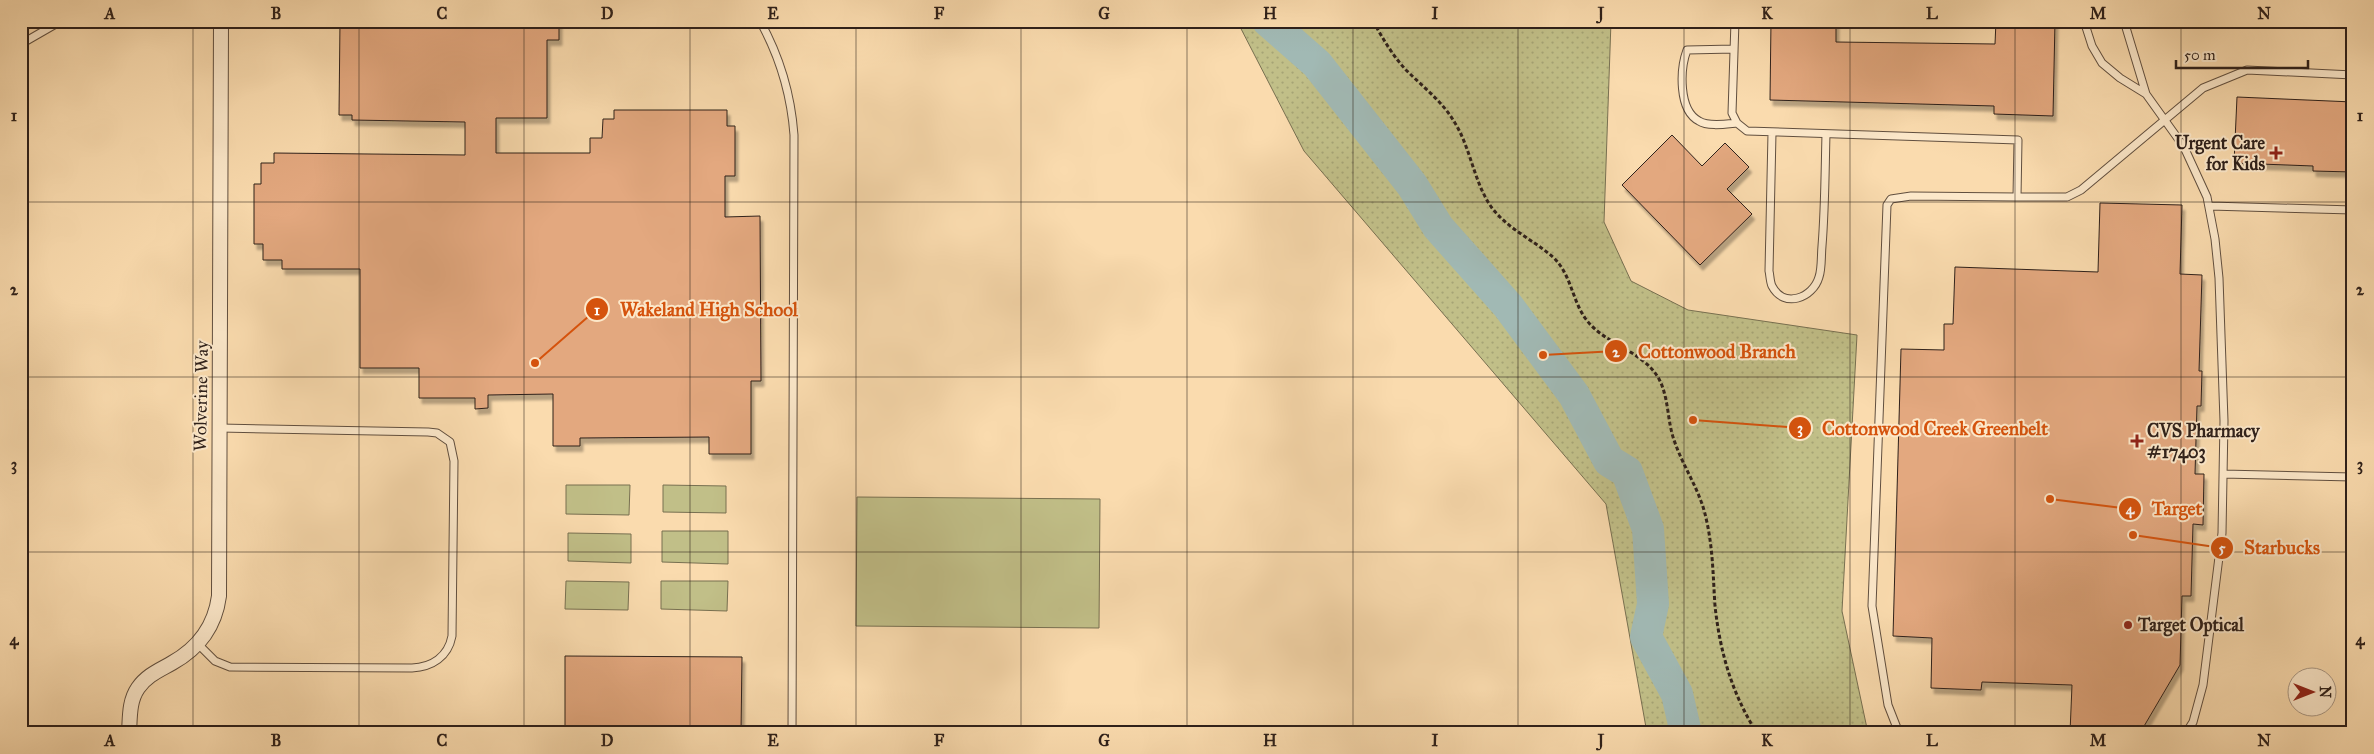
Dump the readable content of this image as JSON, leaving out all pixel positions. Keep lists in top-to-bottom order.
{
  "streets": {
    "street": ["Wolverine Way"]
  },
  "places": {
    "health": ["Urgent Care for Kids", "CVS Pharmacy #17403"],
    "other": [
      "Cottonwood Branch",
      "Wakeland High School",
      "Cottonwood Creek Greenbelt",
      "Target",
      "Starbucks",
      "Target Optical"
    ]
  },
  "scale_bar": "50 m",
  "north": "right",
  "grid": {
    "columns": [
      "A",
      "B",
      "C",
      "D",
      "E",
      "F",
      "G",
      "H",
      "I",
      "J",
      "K",
      "L",
      "M",
      "N"
    ],
    "rows": [
      "1",
      "2",
      "3",
      "4"
    ]
  }
}
